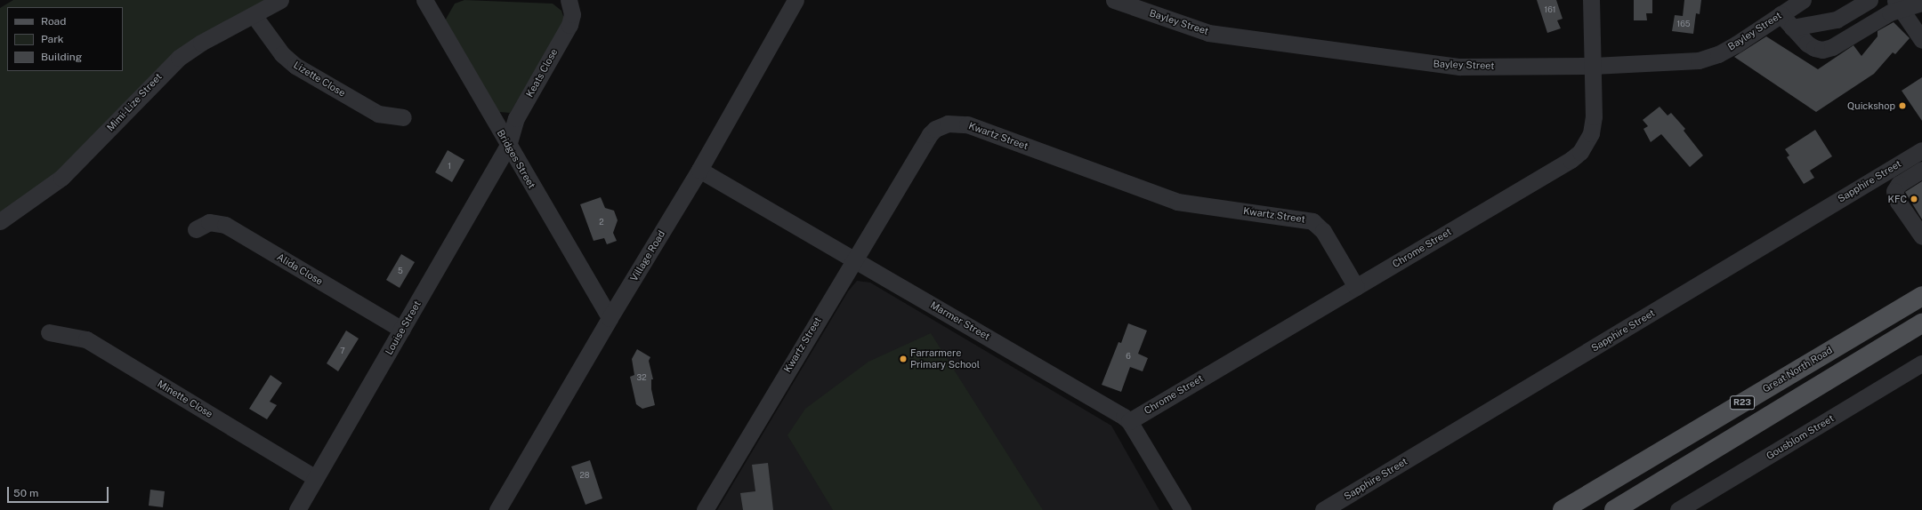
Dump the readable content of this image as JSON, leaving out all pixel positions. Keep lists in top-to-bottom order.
{
  "streets": {
    "main road": ["Great North Road", "R23"],
    "street": [
      "Bayley Street",
      "Keats Close",
      "Lizette Close",
      "Mimi-Lize Street",
      "Kwartz Street",
      "Bridges Street",
      "Sapphire Street",
      "Chrome Street",
      "Village Road",
      "Alida Close",
      "Marmer Street",
      "Louise Street",
      "Minette Close",
      "Gousblom Street"
    ]
  },
  "crossings": [
    ["Bayley Street", "Chrome Street"],
    ["Keats Close", "Bridges Street"],
    ["Keats Close", "Louise Street"],
    ["Lizette Close", "Mimi-Lize Street"],
    ["Kwartz Street", "Chrome Street"],
    ["Kwartz Street", "Marmer Street"],
    ["Bridges Street", "Village Road"],
    ["Bridges Street", "Louise Street"],
    ["Chrome Street", "Marmer Street"],
    ["Village Road", "Marmer Street"],
    ["Alida Close", "Louise Street"],
    ["Louise Street", "Minette Close"]
  ],
  "places": ["Quickshop", "KFC", "Farrarmere Primary School"],
  "house_numbers": [
    "161",
    "165",
    "1",
    "2",
    "5",
    "7",
    "6",
    "32",
    "28"
  ],
  "legend": ["Road", "Park", "Building"],
  "scale_bar": "50 m"
}
